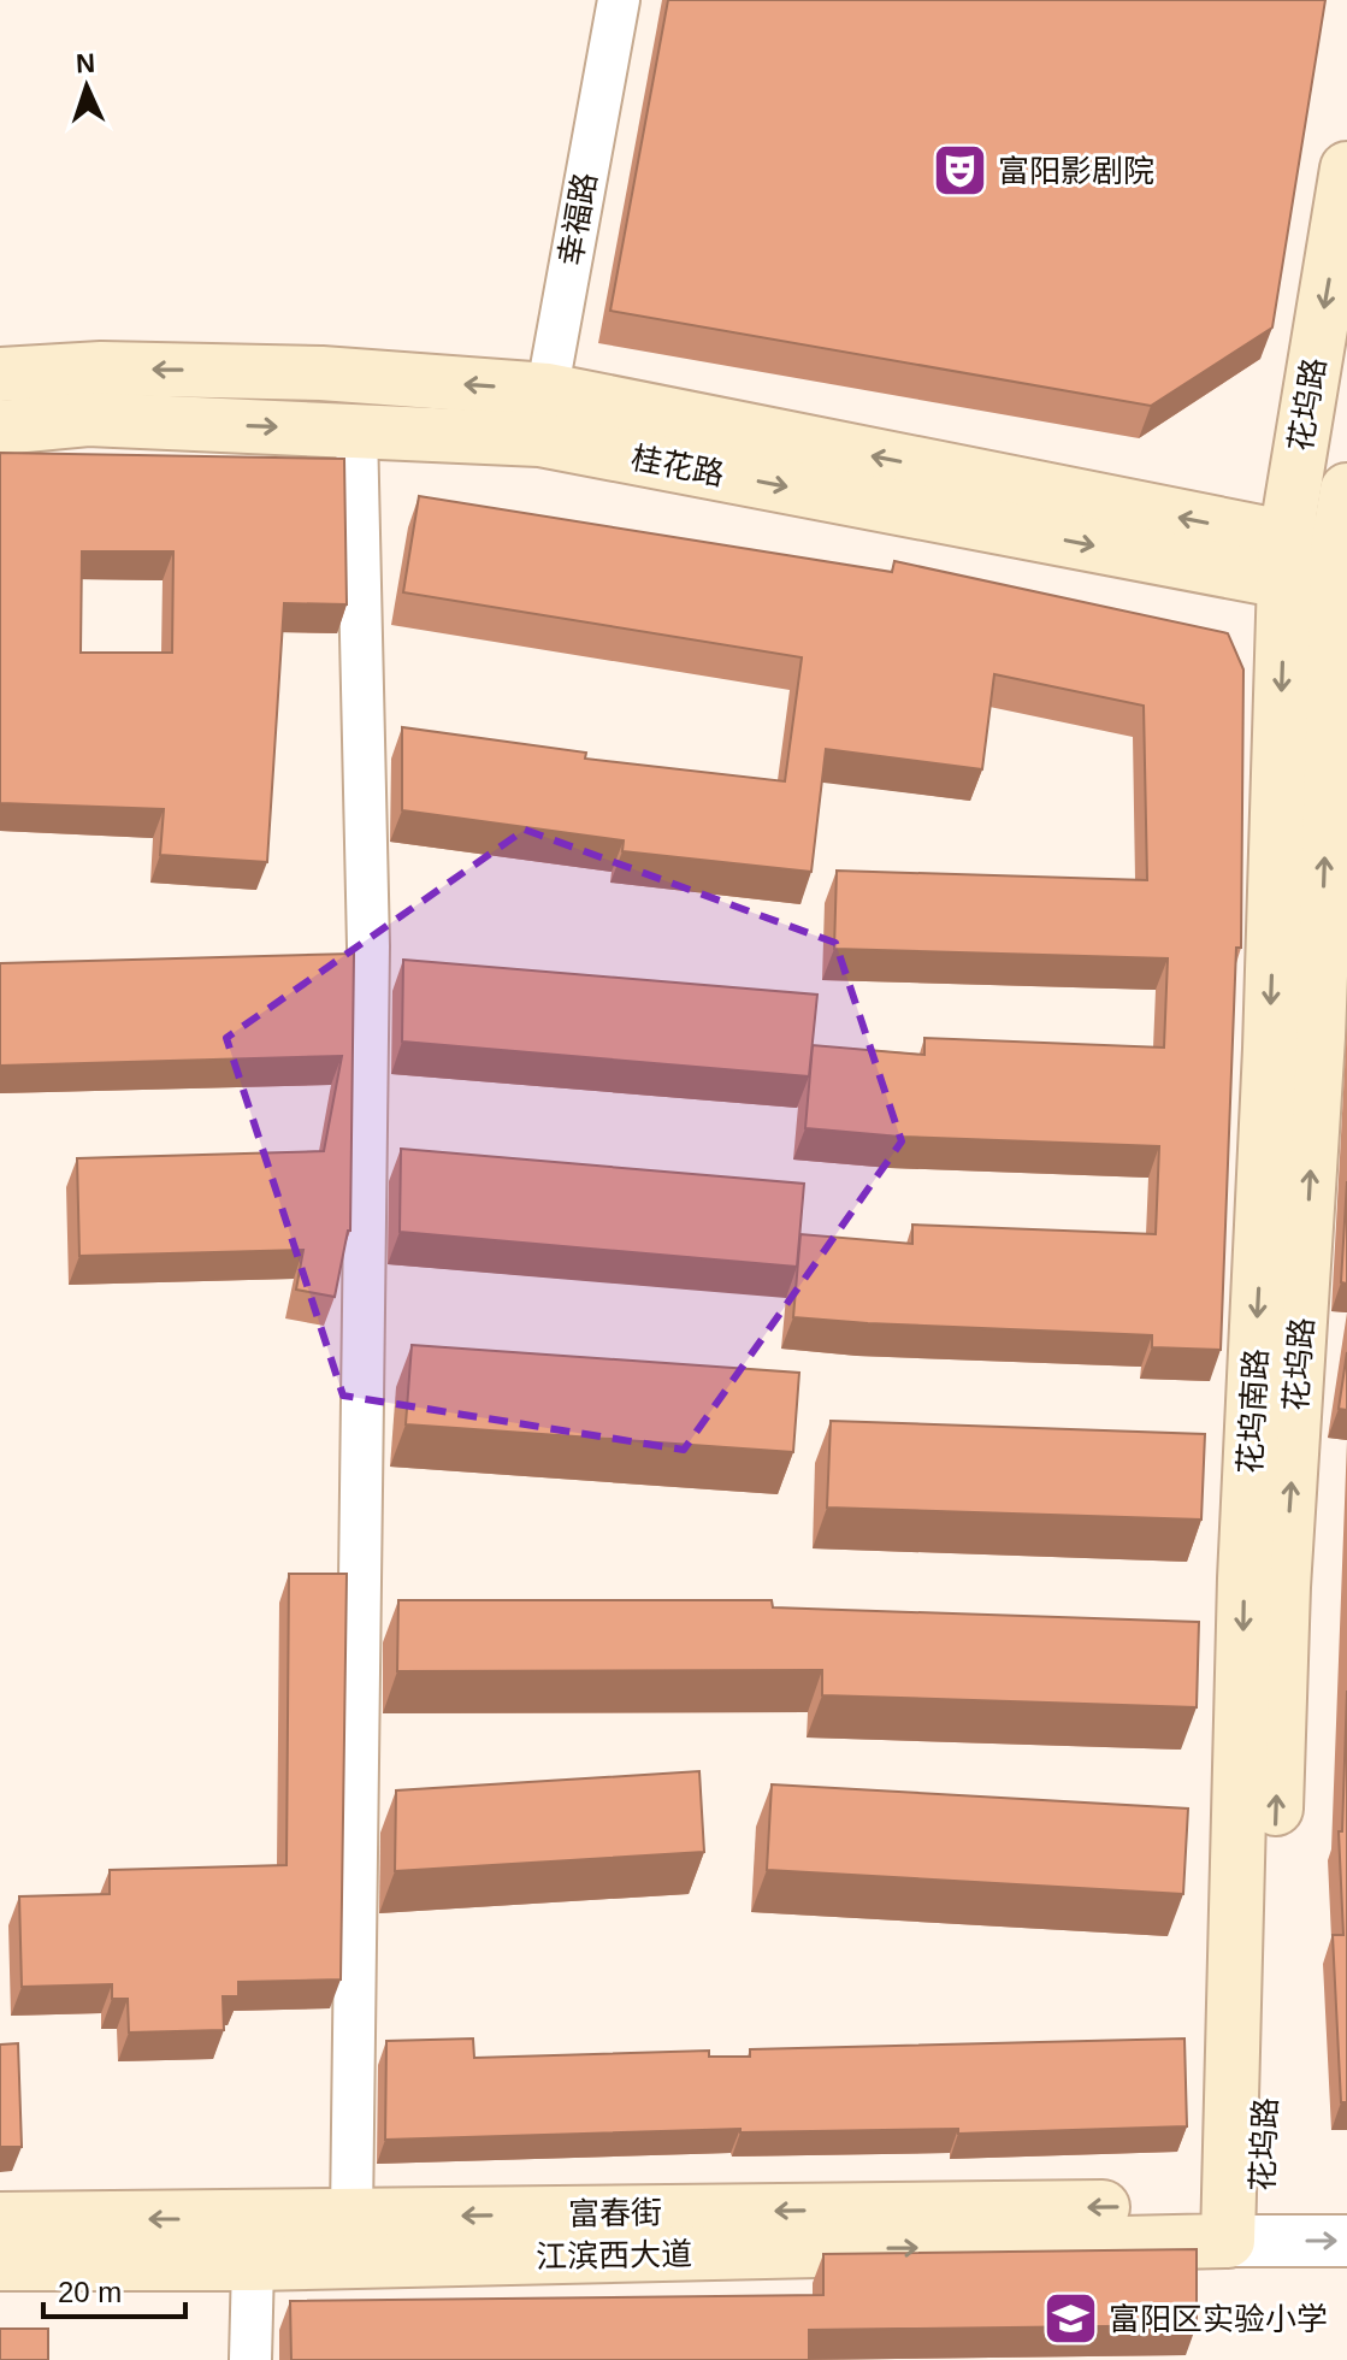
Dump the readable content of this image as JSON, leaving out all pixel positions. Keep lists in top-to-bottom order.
{
  "streets": {
    "main road": [
      "花坞路",
      "桂花路",
      "花坞南路",
      "富春街",
      "江滨西大道"
    ],
    "street": ["幸福路"]
  },
  "crossings": [
    ["幸福路", "桂花路"],
    ["花坞路", "桂花路"],
    ["花坞路", "花坞南路"],
    ["花坞路", "富春街"],
    ["花坞路", "江滨西大道"],
    ["桂花路", "花坞南路"],
    ["花坞南路", "富春街"],
    ["花坞南路", "江滨西大道"],
    ["富春街", "江滨西大道"]
  ],
  "one_way": ["花坞南路", "富春街", "江滨西大道"],
  "places": {
    "theatre": ["富阳影剧院"],
    "school or university": ["富阳区实验小学"]
  },
  "scale_bar": "20 m",
  "north": "top"
}
